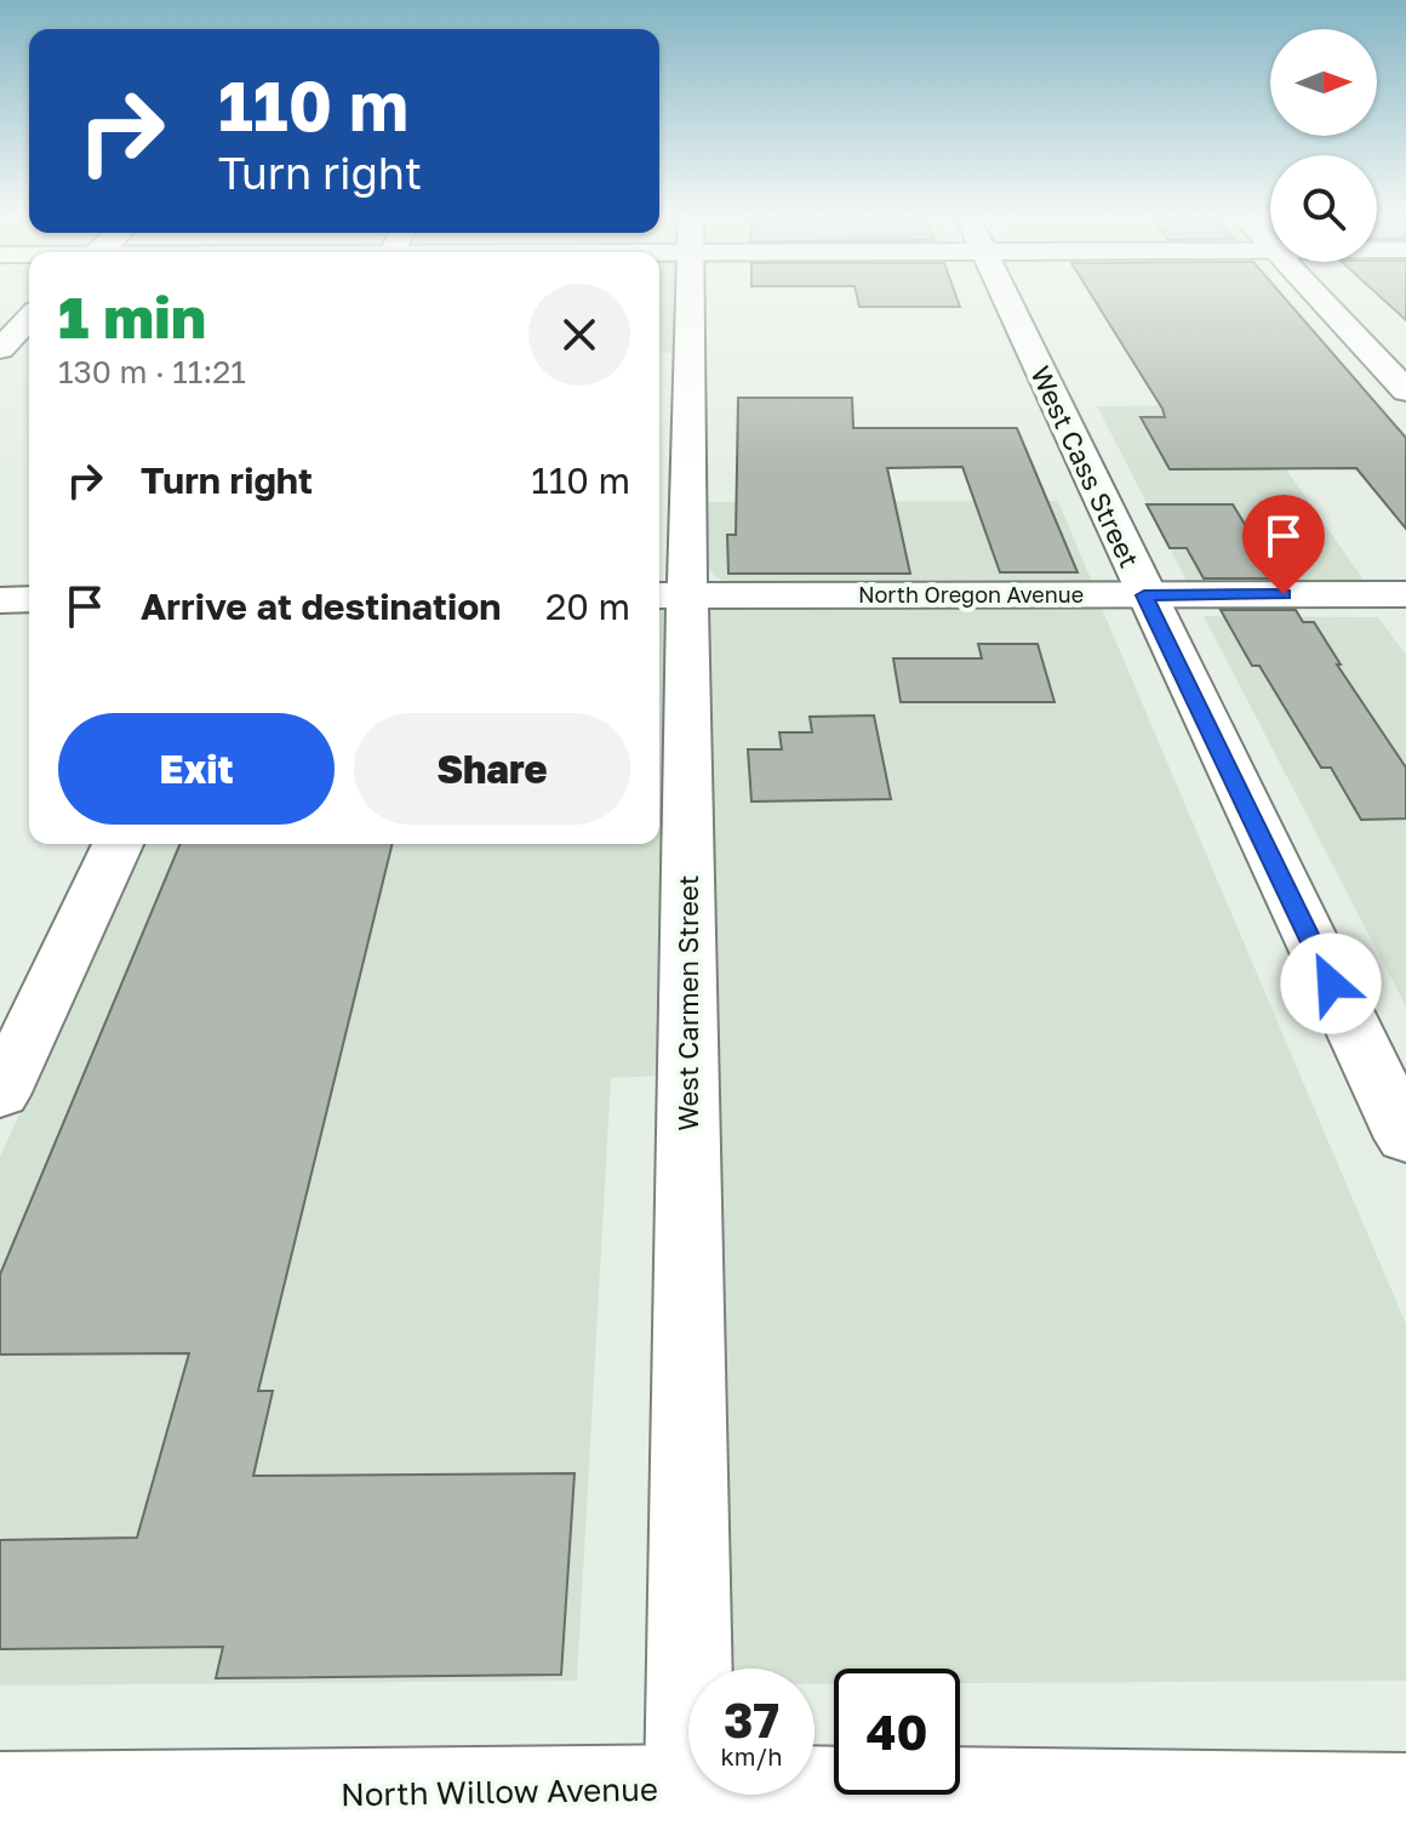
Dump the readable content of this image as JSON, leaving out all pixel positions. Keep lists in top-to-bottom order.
{
  "streets": {
    "street": [
      "West Cass Street",
      "North Oregon Avenue",
      "West Carmen Street",
      "North Willow Avenue"
    ]
  },
  "crossings": [
    ["West Cass Street", "North Oregon Avenue"],
    ["North Oregon Avenue", "West Carmen Street"]
  ],
  "north": "right",
  "page": {
    "turn": ["110 m", "Turn right"],
    "heading": ["1 min", "130 m · 11:21"],
    "list": [
      {
        "name": "Turn right",
        "value": "110 m"
      },
      {
        "name": "Arrive at destination",
        "value": "20 m"
      }
    ],
    "buttons": ["Exit", "Share"],
    "speed": "37 km/h",
    "limit": "40"
  }
}
